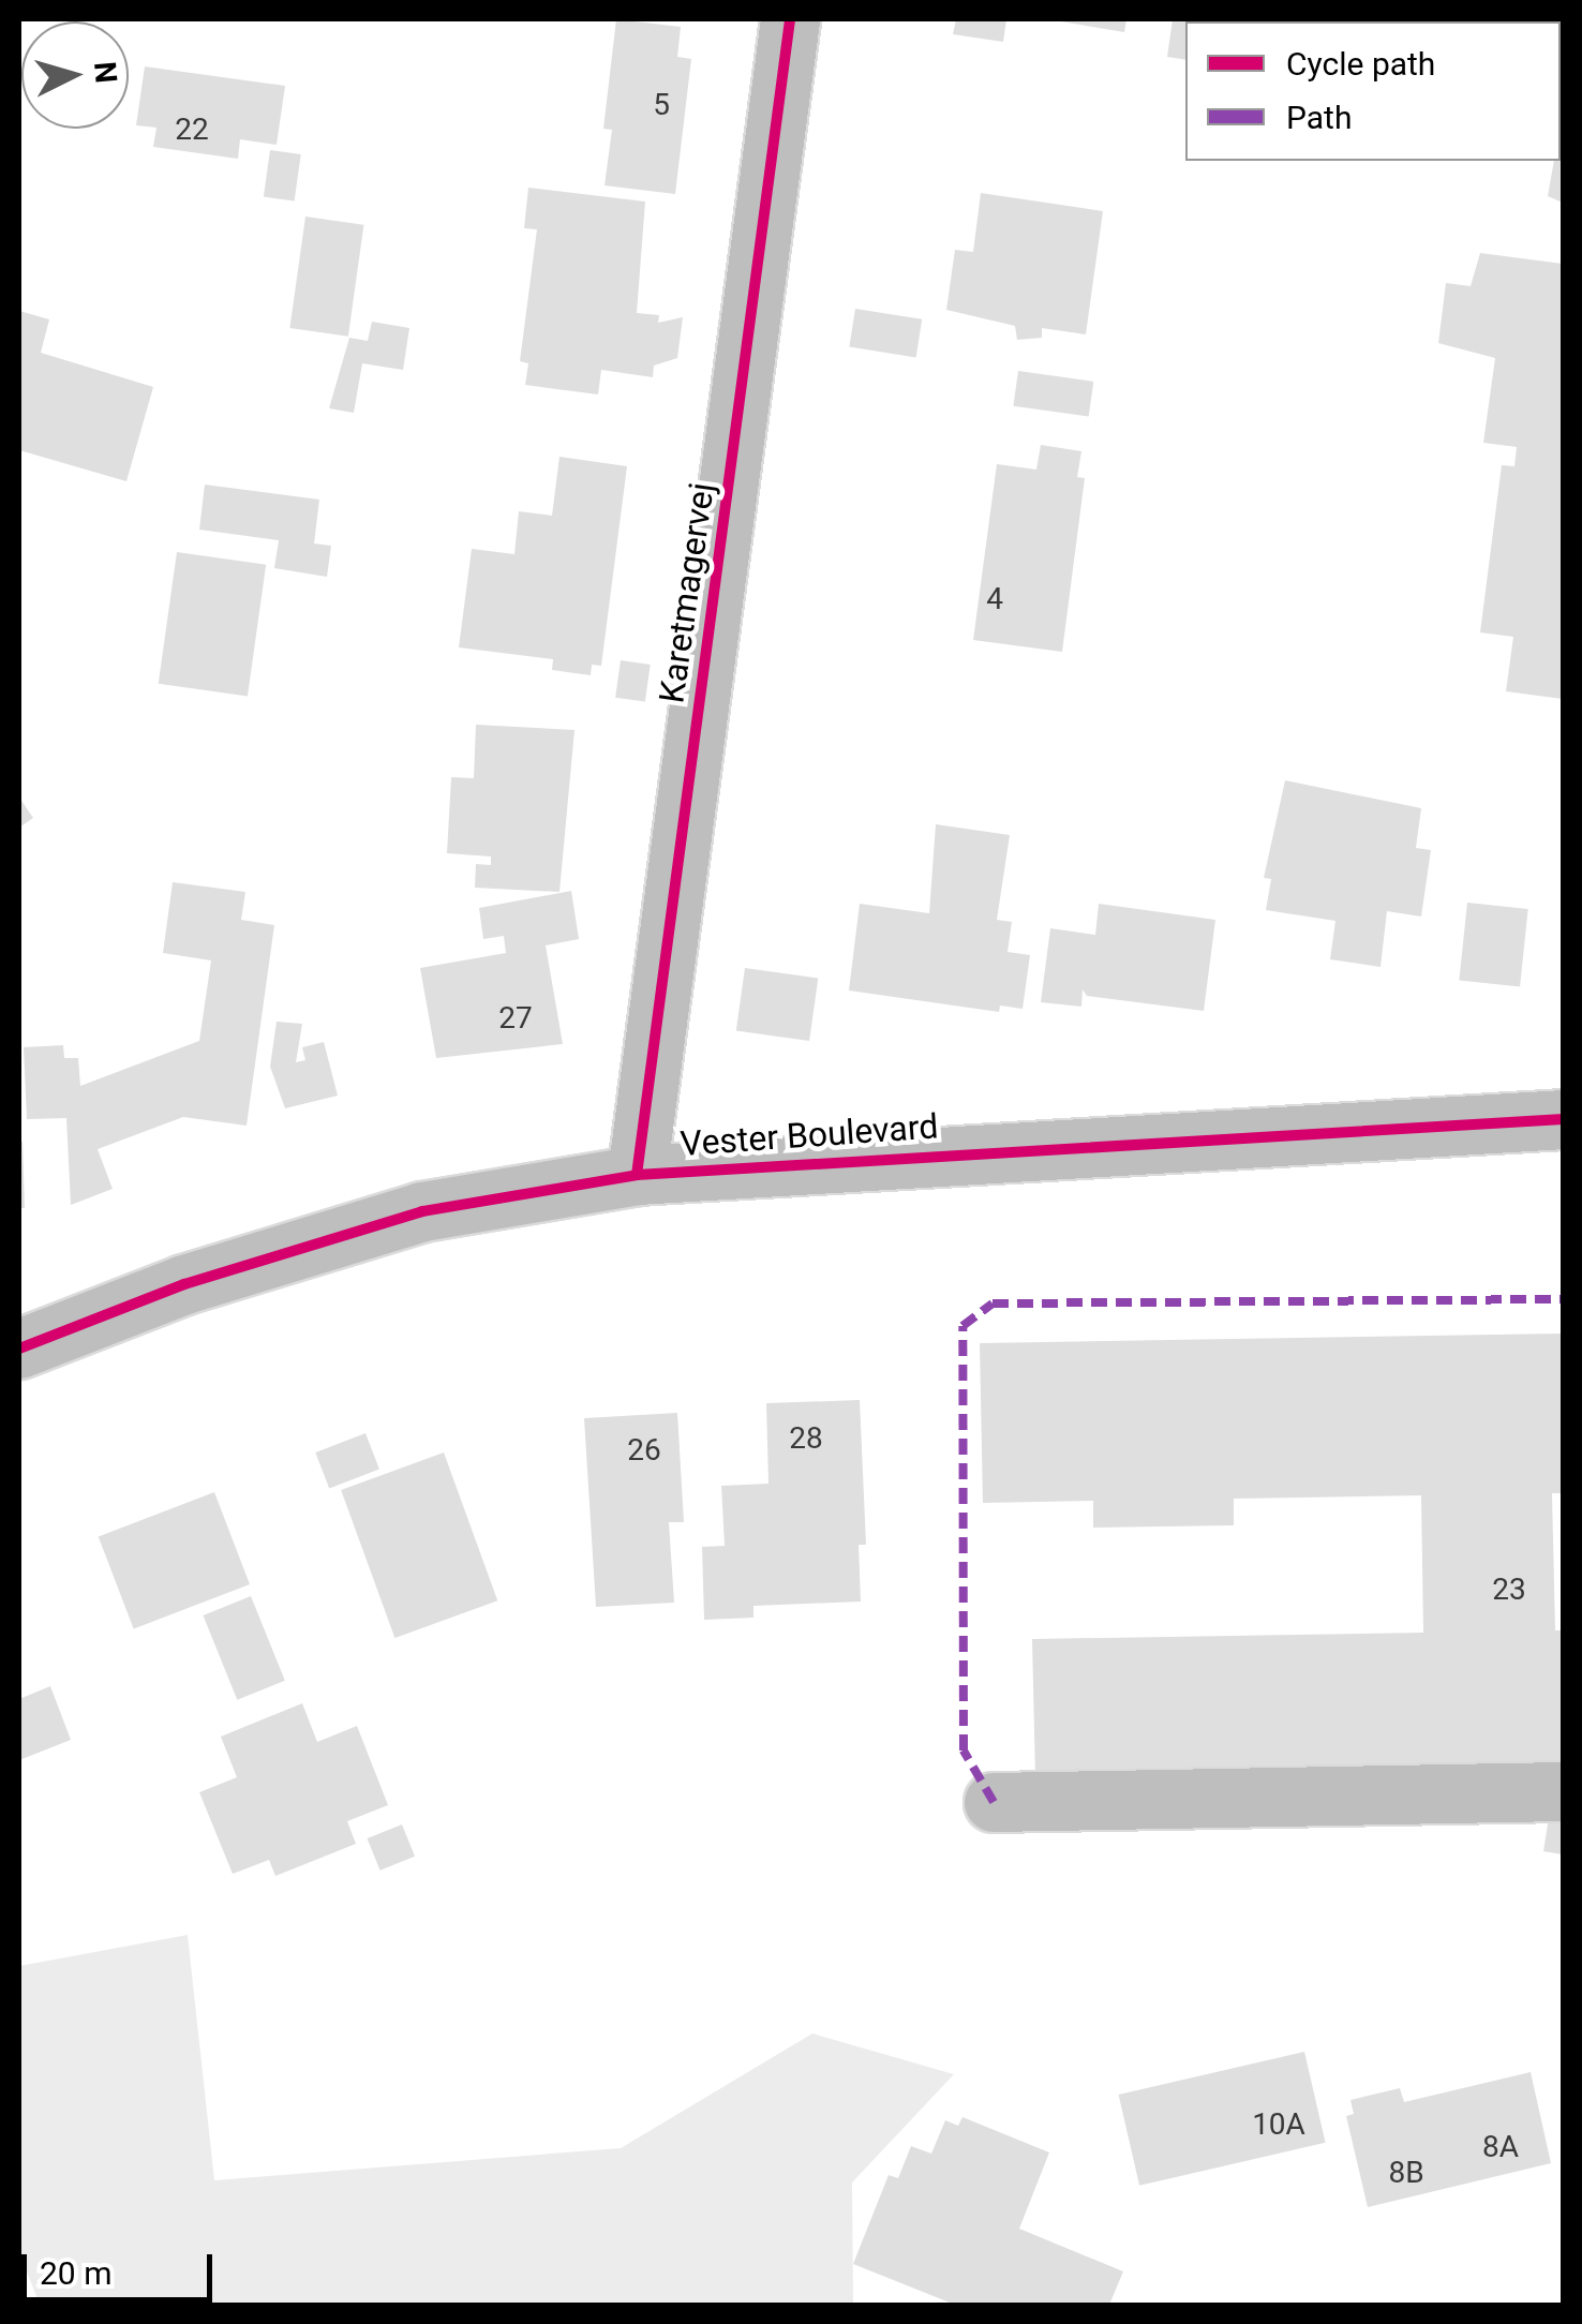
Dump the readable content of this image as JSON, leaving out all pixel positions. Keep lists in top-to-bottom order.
{
  "streets": {
    "main road": ["Karetmagervej", "Vester Boulevard"]
  },
  "crossings": [
    ["Karetmagervej", "Vester Boulevard"]
  ],
  "house_numbers": [
    "5",
    "22",
    "4",
    "27",
    "28",
    "26",
    "23",
    "10A",
    "8A",
    "8B"
  ],
  "legend": ["Cycle path", "Path"],
  "scale_bar": "20 m",
  "north": "right"
}
